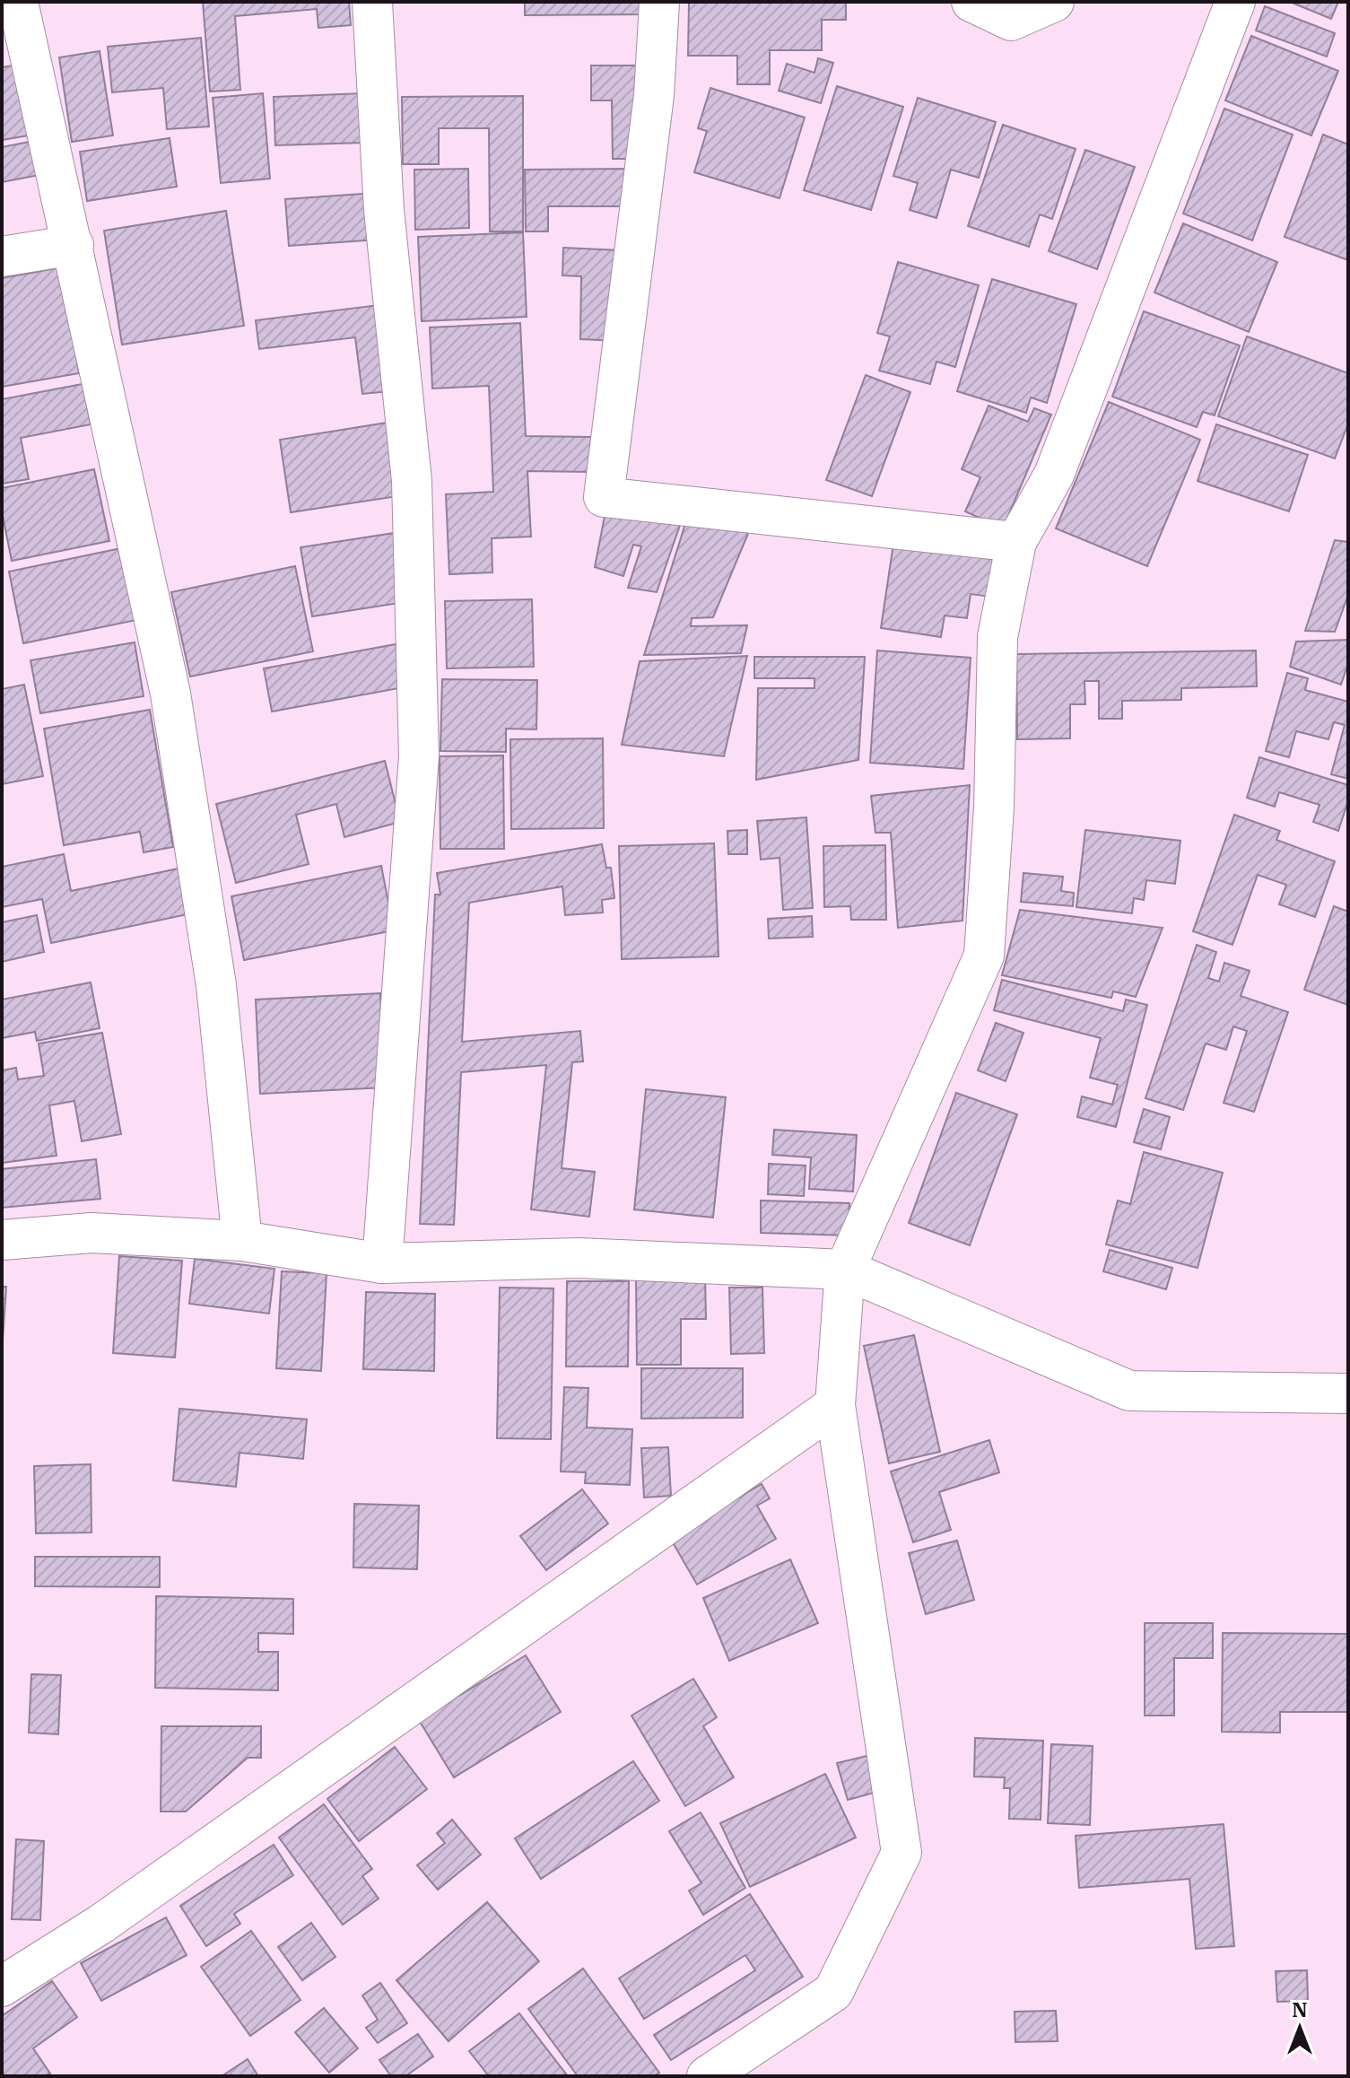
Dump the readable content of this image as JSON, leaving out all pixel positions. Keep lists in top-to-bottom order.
{
  "north": "top"
}
